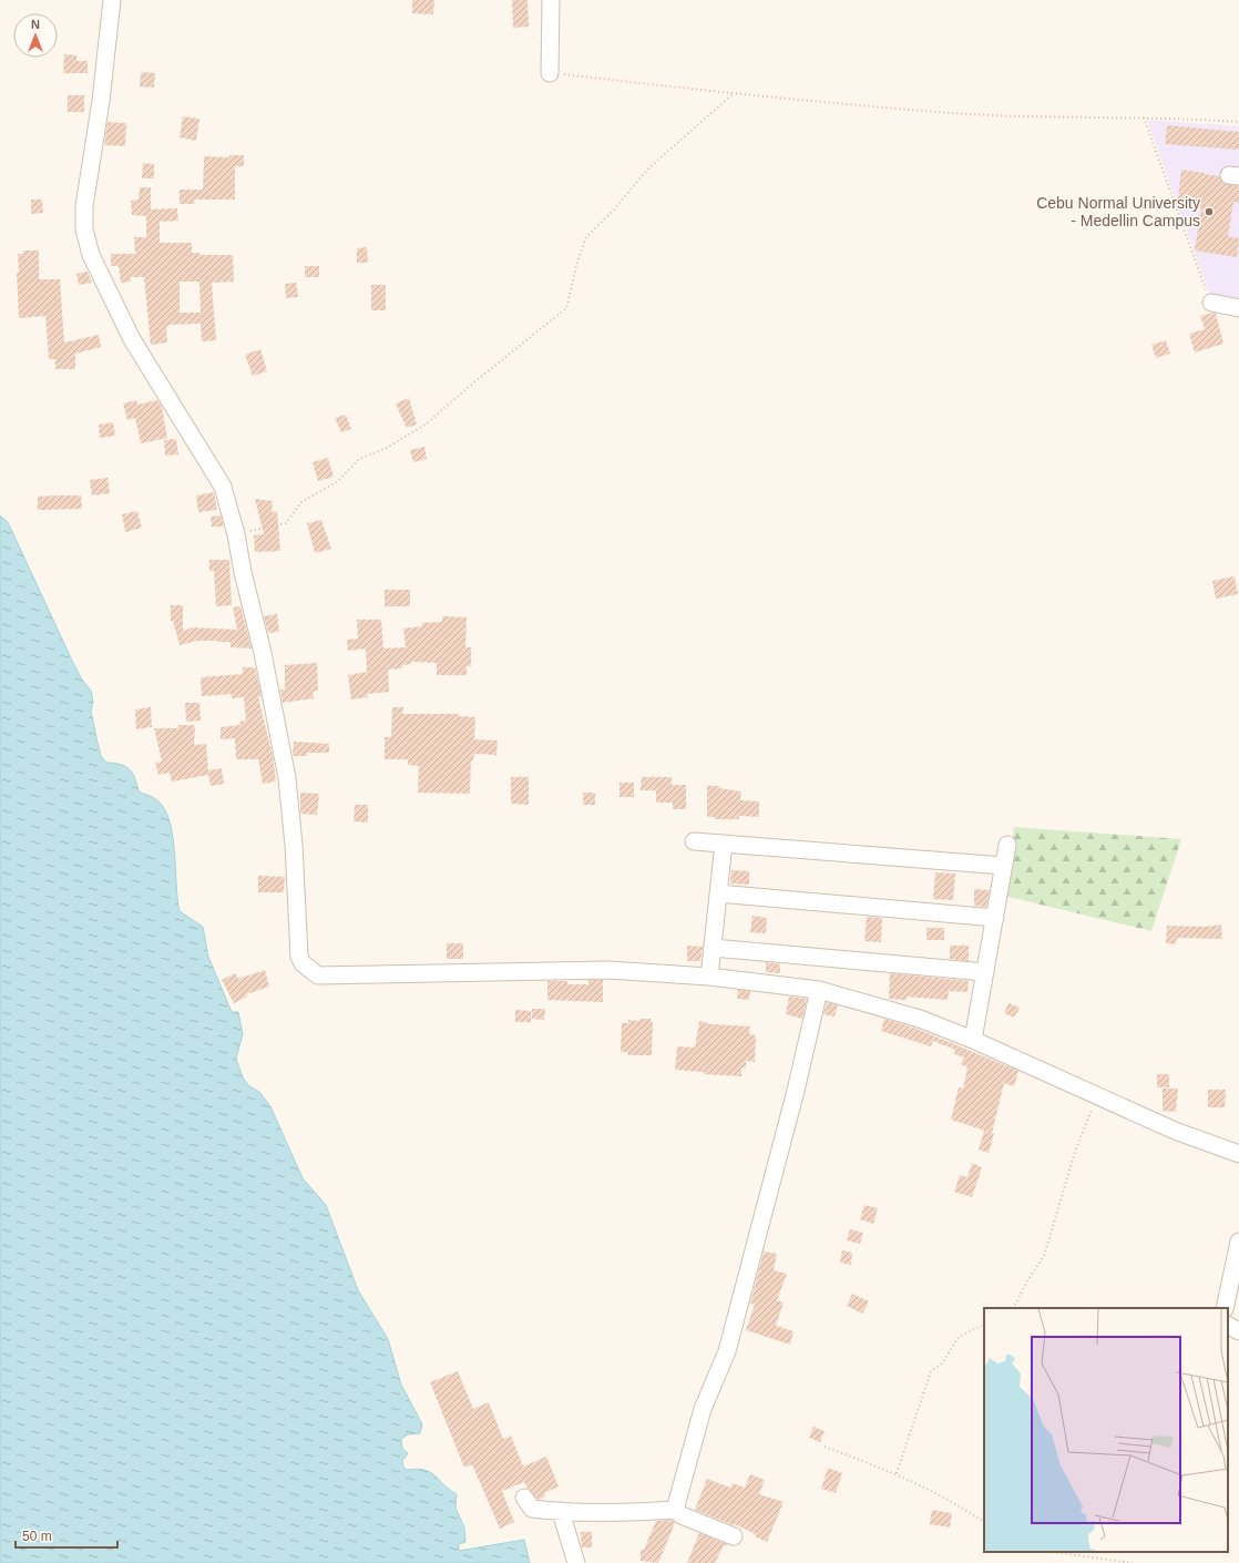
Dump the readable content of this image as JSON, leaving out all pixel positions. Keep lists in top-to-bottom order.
{
  "places": ["Cebu Normal University - Medellin Campus"],
  "scale_bar": "50 m",
  "north": "top"
}
